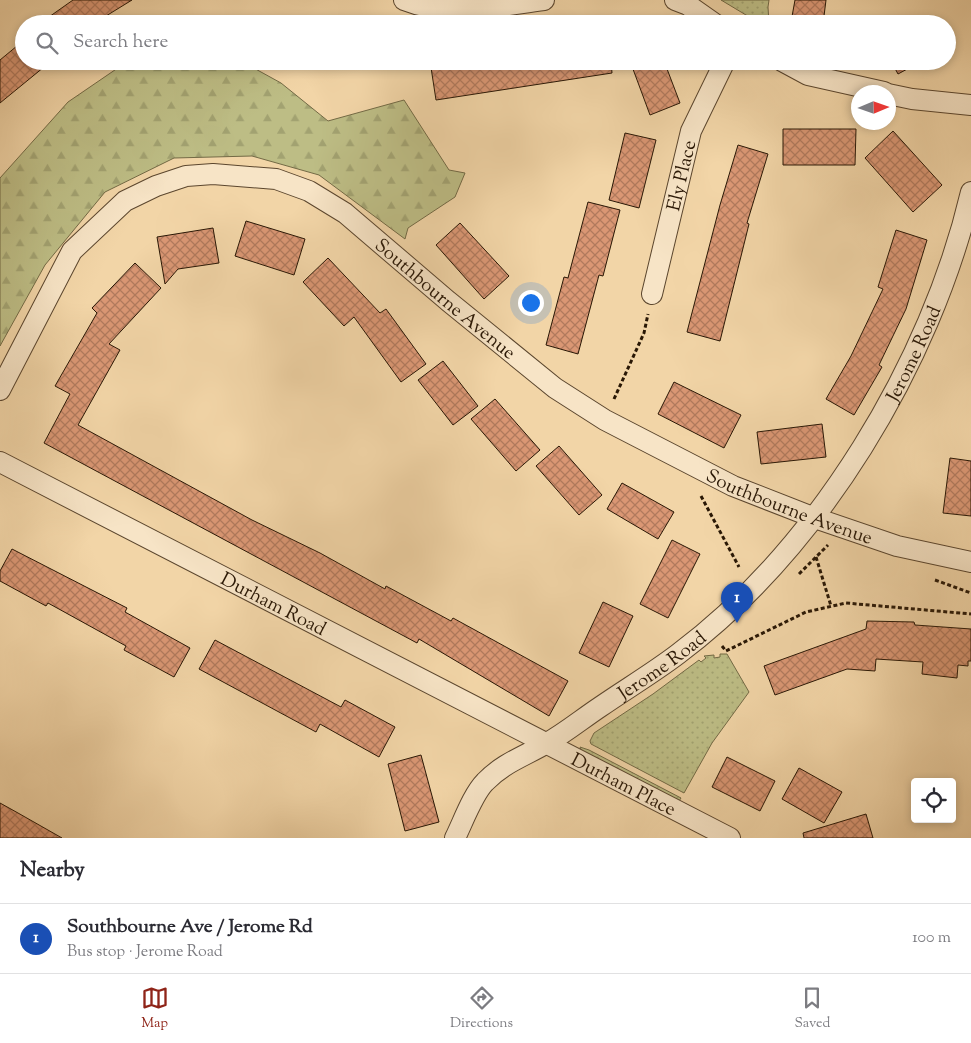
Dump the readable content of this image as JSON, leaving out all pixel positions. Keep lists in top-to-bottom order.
{
  "streets": {
    "street": [
      "Ely Place",
      "Southbourne Avenue",
      "Jerome Road",
      "Durham Road",
      "Durham Place"
    ]
  },
  "crossings": [
    ["Southbourne Avenue", "Jerome Road"],
    ["Jerome Road", "Durham Road"],
    ["Jerome Road", "Durham Place"],
    ["Durham Road", "Durham Place"]
  ],
  "north": "right",
  "page": {
    "search": "Search here",
    "pins": "1",
    "heading": "Nearby",
    "list": [
      {
        "mark": "1",
        "name": "Southbourne Ave / Jerome Rd",
        "note": "Bus stop · Jerome Road",
        "value": "100 m"
      }
    ],
    "nav": ["Map", "Directions", "Saved"]
  }
}
